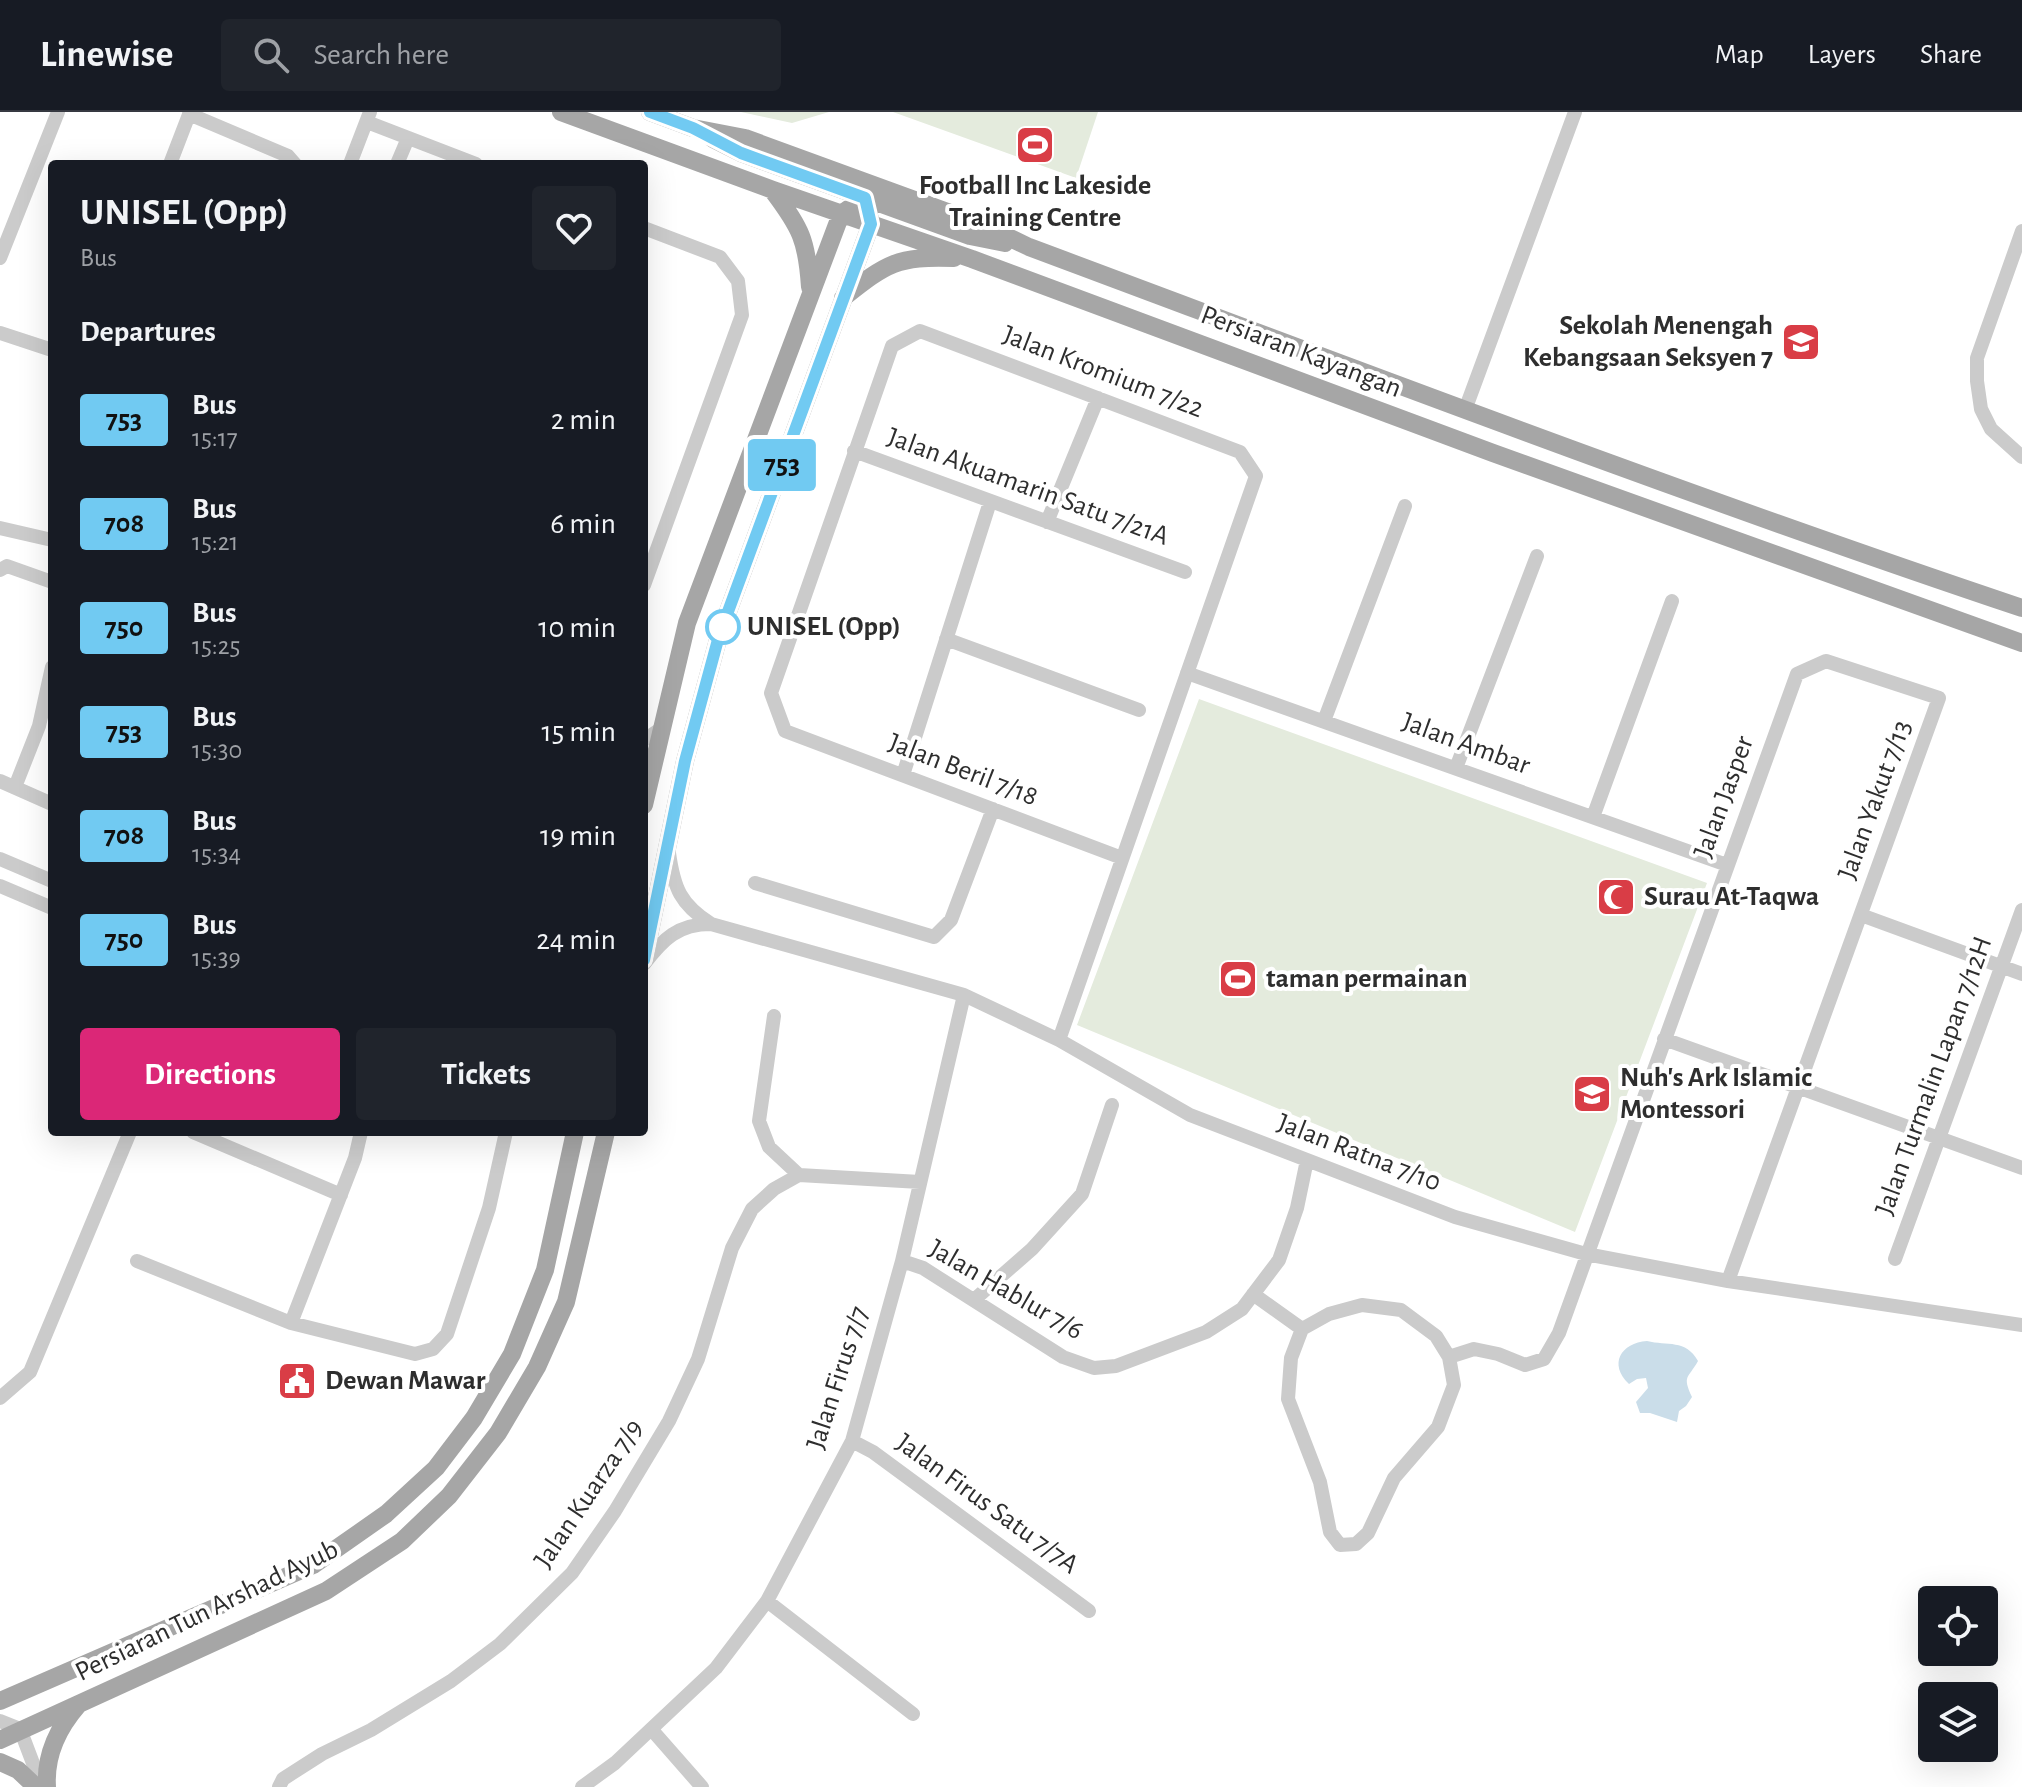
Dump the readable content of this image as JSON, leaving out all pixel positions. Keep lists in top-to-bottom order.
{
  "streets": {
    "main road": ["Persiaran Kayangan", "Persiaran Tun Arshad Ayub"],
    "street": [
      "Jalan Kromium 7/22",
      "Jalan Akuamarin Satu 7/21A",
      "Jalan Ambar",
      "Jalan Beril 7/18",
      "Jalan Jasper",
      "Jalan Yakut 7/13",
      "Jalan Turmalin Lapan 7/12H",
      "Jalan Ratna 7/10",
      "Jalan Hablur 7/6",
      "Jalan Firus 7/7",
      "Jalan Kuarza 7/9",
      "Jalan Firus Satu 7/7A"
    ]
  },
  "crossings": [
    ["Jalan Kromium 7/22", "Jalan Akuamarin Satu 7/21A"],
    ["Jalan Kromium 7/22", "Jalan Ambar"],
    ["Jalan Kromium 7/22", "Jalan Beril 7/18"],
    ["Jalan Akuamarin Satu 7/21A", "Jalan Beril 7/18"],
    ["Jalan Ambar", "Jalan Jasper"],
    ["Jalan Jasper", "Jalan Yakut 7/13"],
    ["Jalan Jasper", "Jalan Ratna 7/10"],
    ["Jalan Yakut 7/13", "Jalan Ratna 7/10"],
    ["Jalan Ratna 7/10", "Jalan Hablur 7/6"],
    ["Jalan Ratna 7/10", "Jalan Firus 7/7"],
    ["Jalan Hablur 7/6", "Jalan Firus 7/7"],
    ["Jalan Firus 7/7", "Jalan Firus Satu 7/7A"]
  ],
  "places": {
    "sports": ["Football Inc Lakeside Training Centre", "taman permainan"],
    "school or university": ["Sekolah Menengah Kebangsaan Seksyen 7", "Nuh's Ark Islamic Montessori"],
    "other": ["UNISEL (Opp)"],
    "mosque": ["Surau At-Taqwa"],
    "public building": ["Dewan Mawar"]
  },
  "lines": ["bus line 753"],
  "page": {
    "header": "Linewise",
    "search": "Search here",
    "nav": ["Map", "Layers", "Share"],
    "on_map": "753",
    "heading": [
      ["UNISEL (Opp)", "Bus"],
      "Departures"
    ],
    "list": [
      {
        "mark": "753",
        "name": "Bus",
        "note": "15:17",
        "value": "2 min"
      },
      {
        "mark": "708",
        "name": "Bus",
        "note": "15:21",
        "value": "6 min"
      },
      {
        "mark": "750",
        "name": "Bus",
        "note": "15:25",
        "value": "10 min"
      },
      {
        "mark": "753",
        "name": "Bus",
        "note": "15:30",
        "value": "15 min"
      },
      {
        "mark": "708",
        "name": "Bus",
        "note": "15:34",
        "value": "19 min"
      },
      {
        "mark": "750",
        "name": "Bus",
        "note": "15:39",
        "value": "24 min"
      }
    ],
    "buttons": ["Directions", "Tickets"]
  }
}
